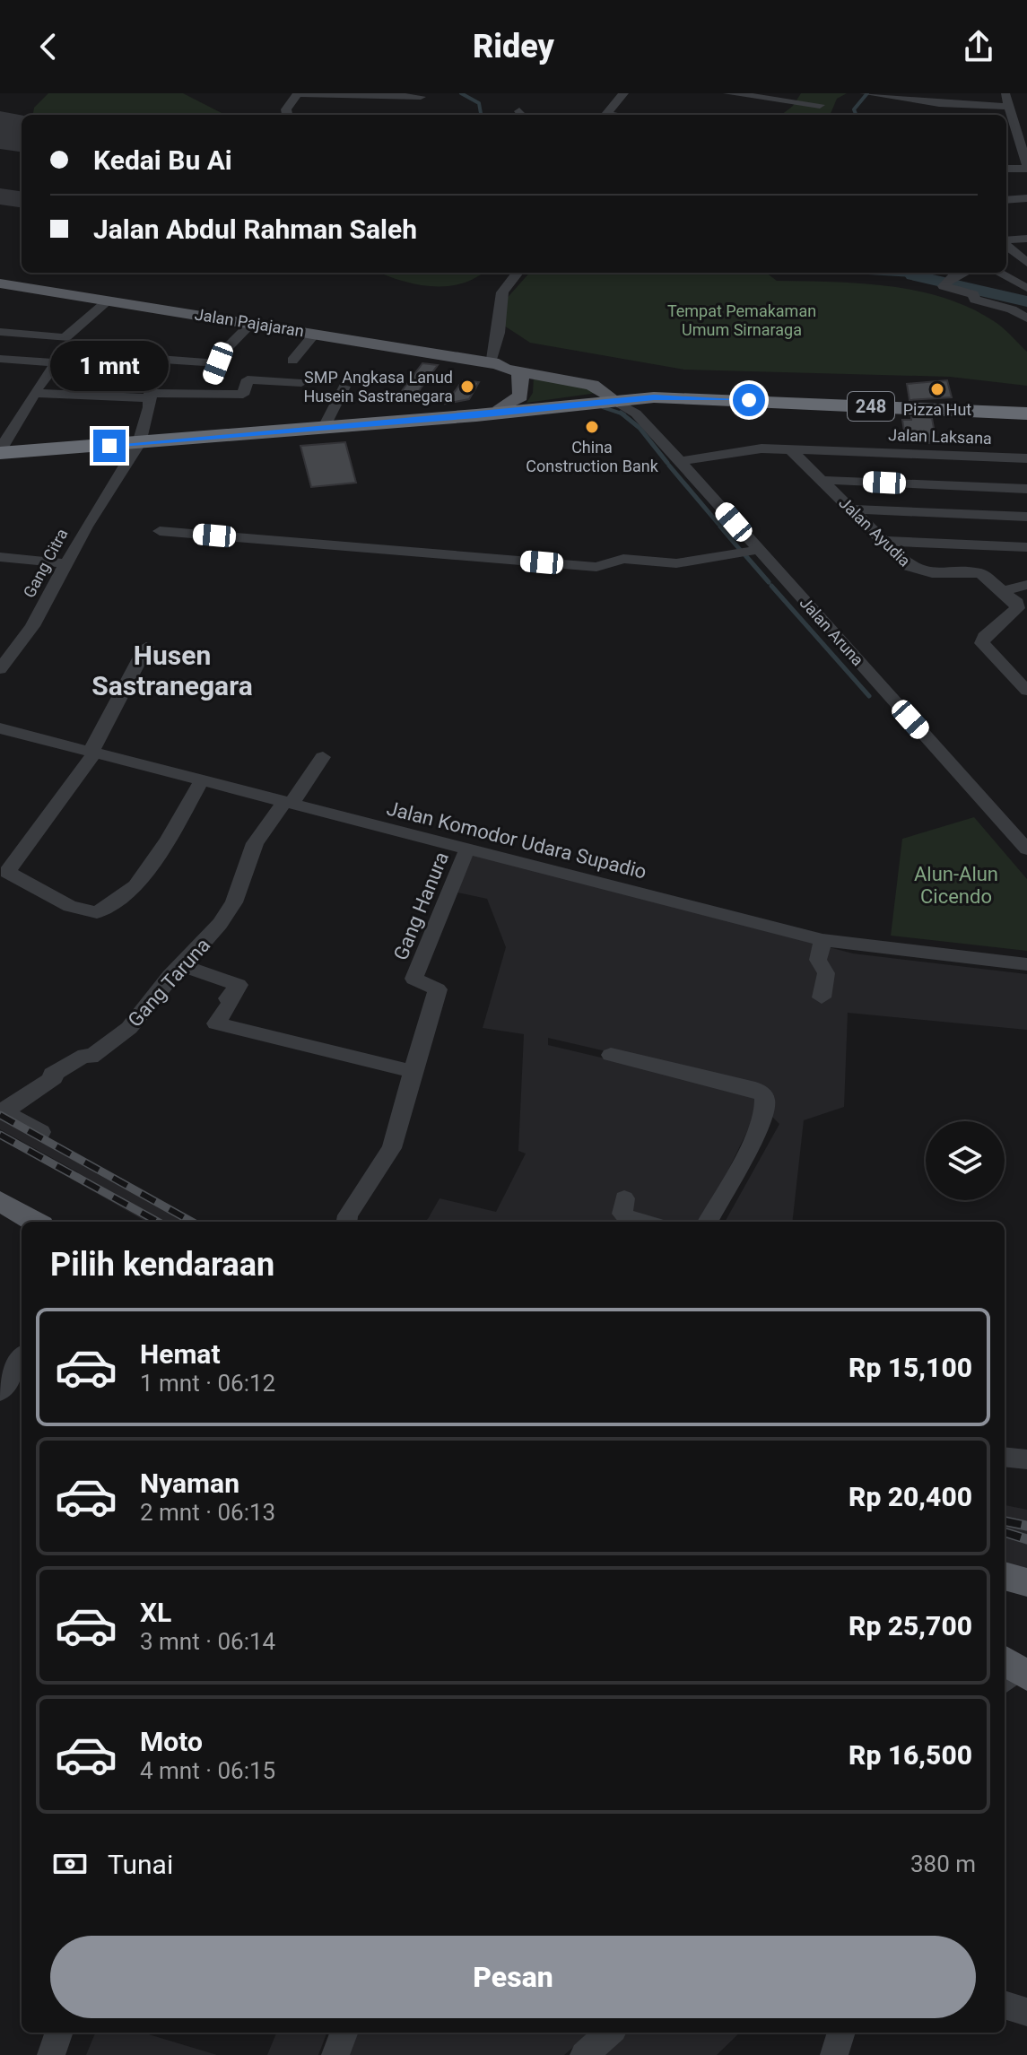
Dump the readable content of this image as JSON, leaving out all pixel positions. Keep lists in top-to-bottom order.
{
  "streets": {
    "highway": ["Jalan Pajajaran", "248"],
    "street": [
      "Jalan Laksana",
      "Jalan Ayudia",
      "Gang Citra",
      "Jalan Aruna",
      "Jalan Komodor Udara Supadio",
      "Gang Hanura",
      "Gang Taruna"
    ]
  },
  "crossings": [
    ["Jalan Pajajaran", "Jalan Aruna"],
    ["Jalan Laksana", "Jalan Ayudia"],
    ["Jalan Laksana", "Jalan Aruna"],
    ["Jalan Komodor Udara Supadio", "Gang Hanura"],
    ["Jalan Komodor Udara Supadio", "Gang Taruna"]
  ],
  "districts": ["Husen Sastranegara"],
  "parks": ["Tempat Pemakaman Umum Sirnaraga", "Alun-Alun Cicendo"],
  "places": ["SMP Angkasa Lanud Husein Sastranegara", "Pizza Hut", "China Construction Bank"],
  "page": {
    "header": "Ridey",
    "banner": ["Kedai Bu Ai", "Jalan Abdul Rahman Saleh"],
    "bubble": "1 mnt",
    "heading": "Pilih kendaraan",
    "list": [
      {
        "name": "Hemat",
        "note": "1 mnt · 06:12",
        "value": "Rp 15,100"
      },
      {
        "name": "Nyaman",
        "note": "2 mnt · 06:13",
        "value": "Rp 20,400"
      },
      {
        "name": "XL",
        "note": "3 mnt · 06:14",
        "value": "Rp 25,700"
      },
      {
        "name": "Moto",
        "note": "4 mnt · 06:15",
        "value": "Rp 16,500"
      }
    ],
    "pay": ["Tunai", "380 m"],
    "buttons": "Pesan"
  }
}
